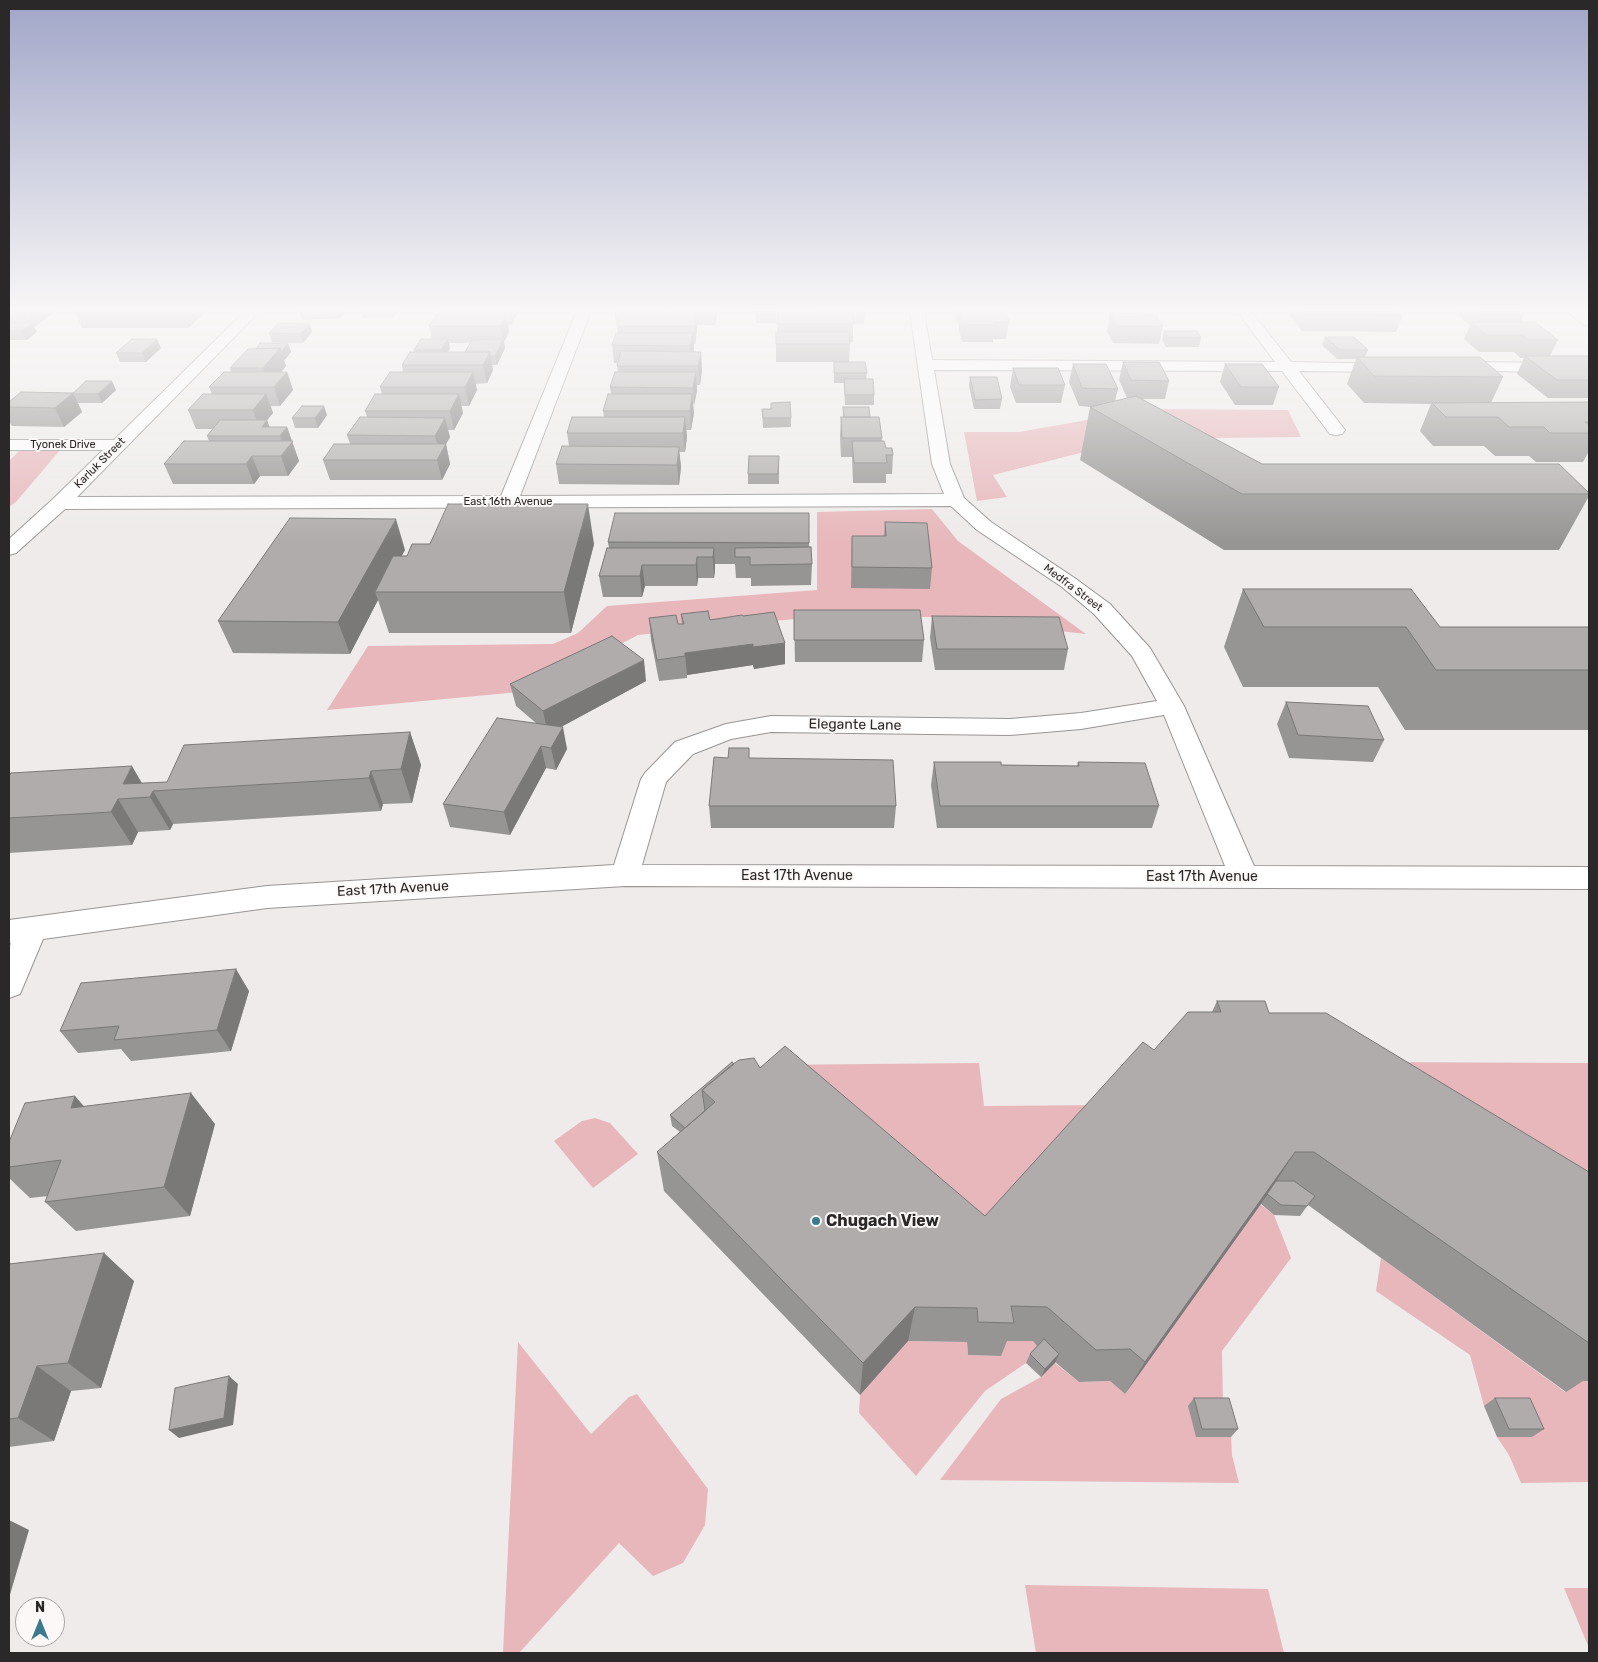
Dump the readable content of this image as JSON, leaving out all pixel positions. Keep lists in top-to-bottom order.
{
  "streets": {
    "street": [
      "Tyonek Drive",
      "Karluk Street",
      "East 16th Avenue",
      "Medfra Street",
      "Elegante Lane",
      "East 17th Avenue"
    ]
  },
  "crossings": [
    ["Tyonek Drive", "Karluk Street"],
    ["Karluk Street", "East 16th Avenue"],
    ["East 16th Avenue", "Medfra Street"],
    ["Medfra Street", "Elegante Lane"],
    ["Medfra Street", "East 17th Avenue"],
    ["Elegante Lane", "East 17th Avenue"]
  ],
  "places": ["Chugach View"],
  "north": "top"
}
